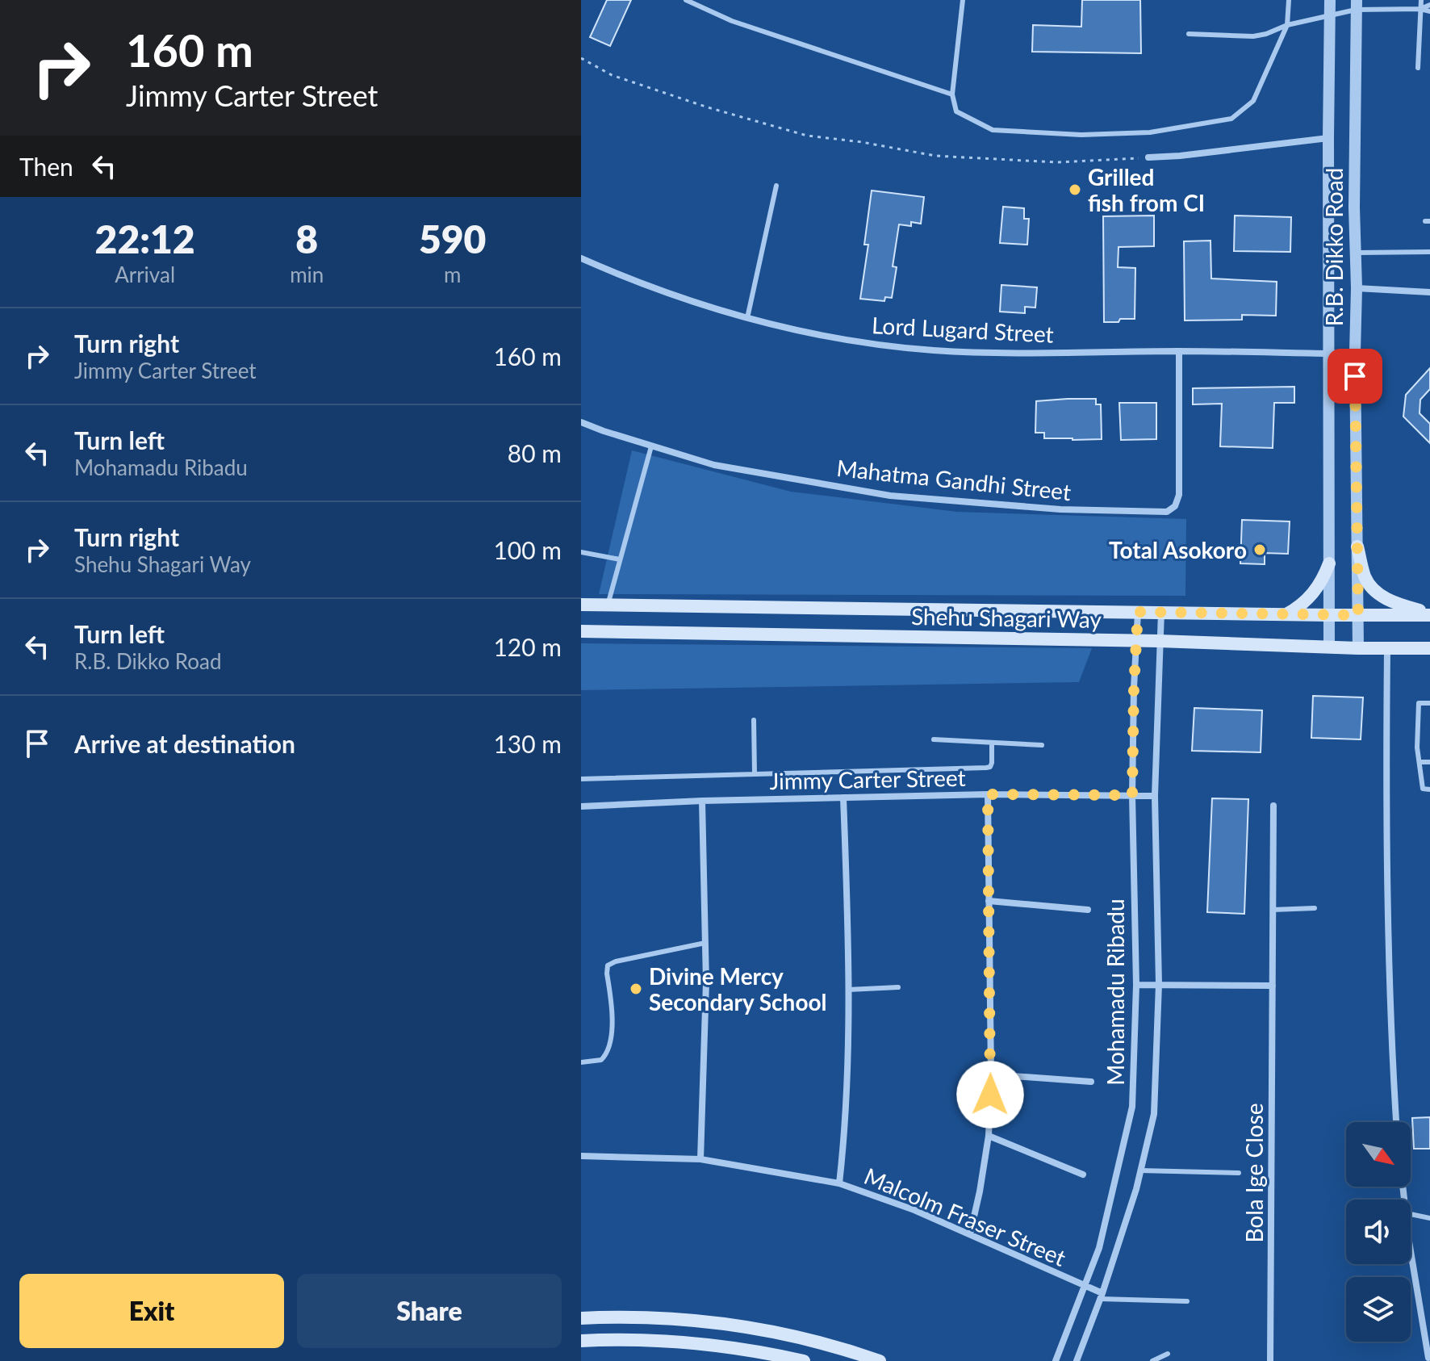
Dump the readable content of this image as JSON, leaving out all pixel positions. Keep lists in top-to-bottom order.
{
  "streets": {
    "main road": ["Shehu Shagari Way"],
    "street": [
      "R.B. Dikko Road",
      "Lord Lugard Street",
      "Mahatma Gandhi Street",
      "Jimmy Carter Street",
      "Mohamadu Ribadu",
      "Bola Ige Close",
      "Malcolm Fraser Street"
    ]
  },
  "crossings": [
    ["R.B. Dikko Road", "Lord Lugard Street"],
    ["R.B. Dikko Road", "Shehu Shagari Way"],
    ["Lord Lugard Street", "Mahatma Gandhi Street"],
    ["Shehu Shagari Way", "Mohamadu Ribadu"],
    ["Jimmy Carter Street", "Mohamadu Ribadu"],
    ["Mohamadu Ribadu", "Malcolm Fraser Street"]
  ],
  "places": ["Grilled fish from CI", "Total Asokoro", "Divine Mercy Secondary School"],
  "north": "bottom right",
  "page": {
    "turn": ["160 m", "Jimmy Carter Street"],
    "then": "Then",
    "eta": [
      "22:12",
      "Arrival",
      "8",
      "min",
      "590",
      "m"
    ],
    "list": [
      {
        "name": "Turn right",
        "note": "Jimmy Carter Street",
        "value": "160 m"
      },
      {
        "name": "Turn left",
        "note": "Mohamadu Ribadu",
        "value": "80 m"
      },
      {
        "name": "Turn right",
        "note": "Shehu Shagari Way",
        "value": "100 m"
      },
      {
        "name": "Turn left",
        "note": "R.B. Dikko Road",
        "value": "120 m"
      },
      {
        "name": "Arrive at destination",
        "value": "130 m"
      }
    ],
    "buttons": ["Exit", "Share"]
  }
}
